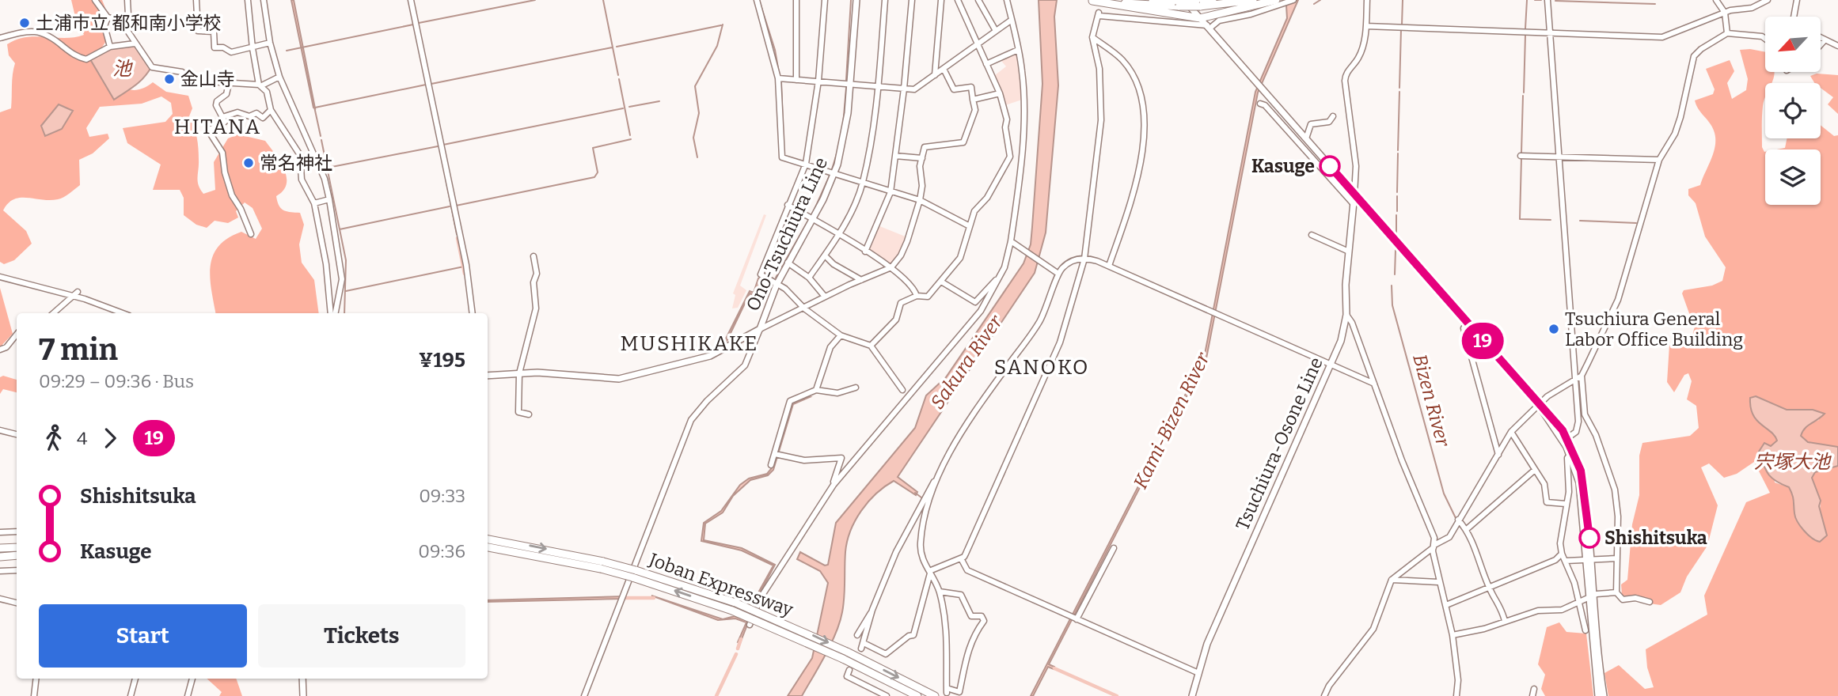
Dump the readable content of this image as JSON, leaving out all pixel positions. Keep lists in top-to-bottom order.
{
  "streets": {
    "highway": ["Joban Expressway"],
    "main road": ["Ono-Tsuchiura Line", "Tsuchiura-Osone Line"]
  },
  "districts": ["HITANA", "MUSHIKAKE", "SANOKO"],
  "water": [
    "池",
    "Sakura River",
    "Bizen River",
    "Kami-Bizen River",
    "宍塚大池"
  ],
  "places": [
    "土浦市立 都和南小学校",
    "金山寺",
    "常名神社",
    "Kasuge",
    "Tsuchiura General Labor Office Building",
    "Shishitsuka"
  ],
  "lines": ["bus line 19"],
  "north": "bottom left",
  "page": {
    "on_map": "19",
    "heading": ["7 min", "09:29 – 09:36 · Bus", "¥195"],
    "legs": ["4", "19"],
    "list": [
      {
        "name": "Shishitsuka",
        "value": "09:33"
      },
      {
        "name": "Kasuge",
        "value": "09:36"
      }
    ],
    "buttons": ["Start", "Tickets"]
  }
}
